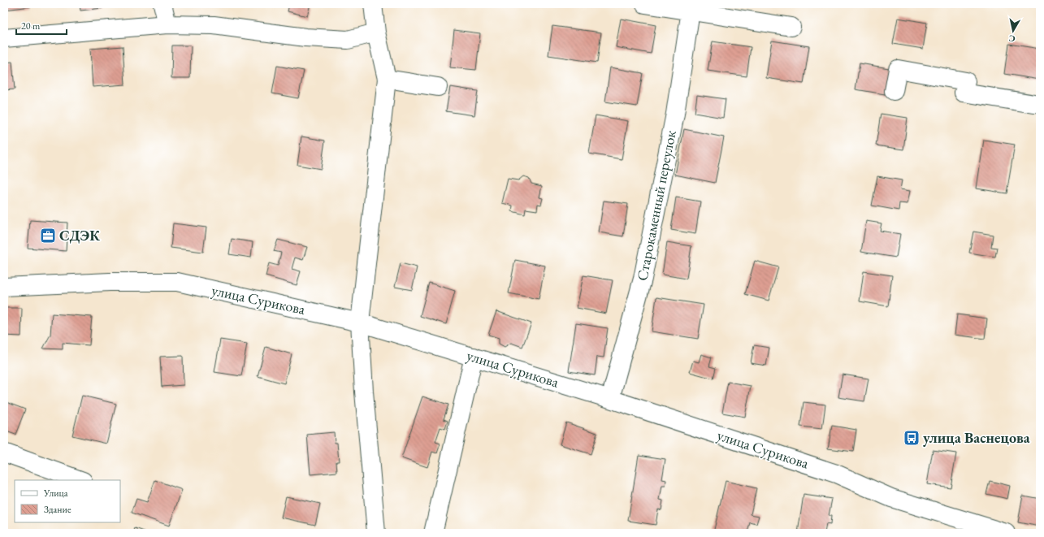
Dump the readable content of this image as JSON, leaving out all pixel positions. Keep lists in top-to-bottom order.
{
  "streets": {
    "street": ["Старокаменный переулок", "улица Сурикова"]
  },
  "crossings": [
    ["Старокаменный переулок", "улица Сурикова"]
  ],
  "places": {
    "office": ["СДЭК"],
    "bus stop": ["улица Васнецова"]
  },
  "legend": ["Улица", "Здание"],
  "scale_bar": "20 m",
  "north": "bottom"
}
